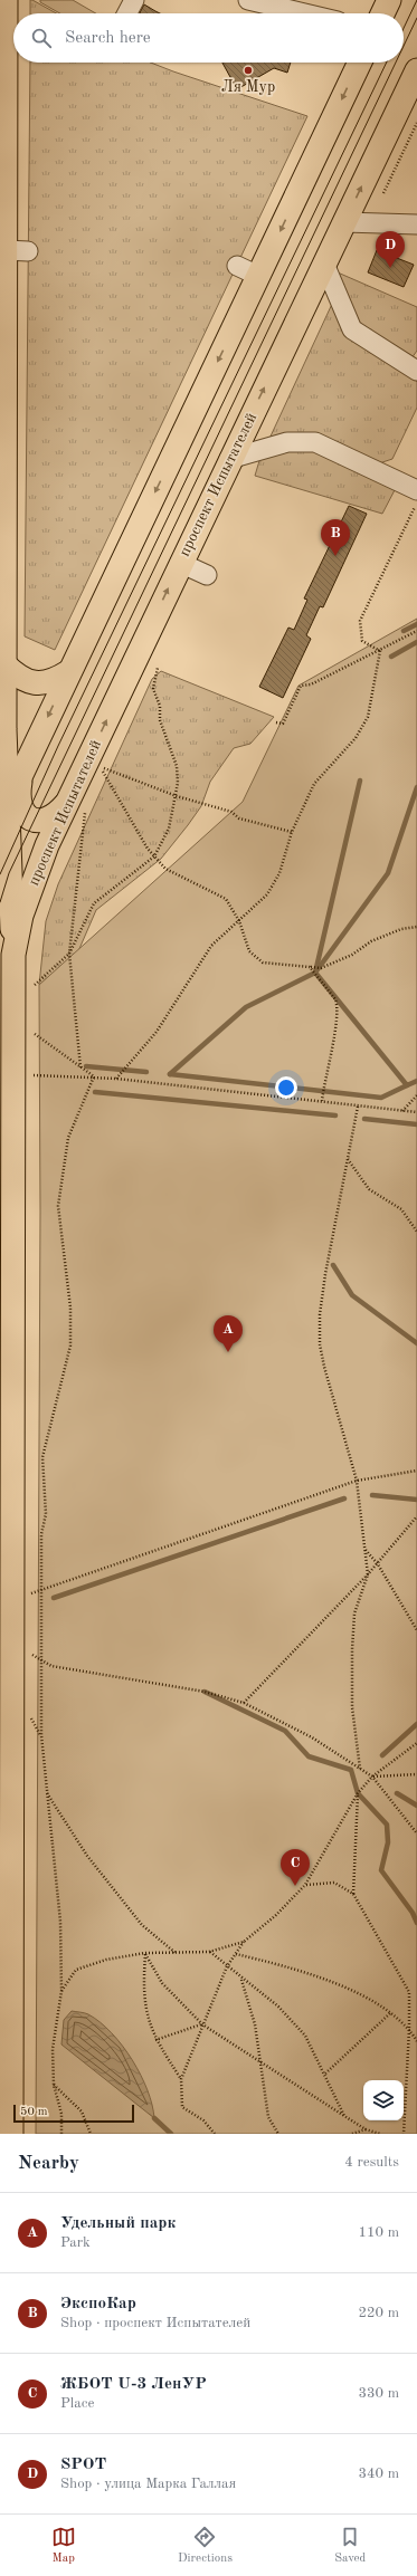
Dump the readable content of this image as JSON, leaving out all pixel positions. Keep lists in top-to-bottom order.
{
  "streets": {
    "main road": ["проспект Испытателей"]
  },
  "places": ["Ля Мур"],
  "scale_bar": "50 m",
  "page": {
    "search": "Search here",
    "pins": [
      "D",
      "B",
      "A",
      "C"
    ],
    "scale": "50 m",
    "heading": ["Nearby", "4 results"],
    "list": [
      {
        "mark": "A",
        "name": "Удельный парк",
        "note": "Park",
        "value": "110 m"
      },
      {
        "mark": "B",
        "name": "ЭкспоКар",
        "note": "Shop · проспект Испытателей",
        "value": "220 m"
      },
      {
        "mark": "C",
        "name": "ЖБОТ U-3 ЛенУР",
        "note": "Place",
        "value": "330 m"
      },
      {
        "mark": "D",
        "name": "SPOT",
        "note": "Shop · улица Марка Галлая",
        "value": "340 m"
      }
    ],
    "nav": ["Map", "Directions", "Saved"]
  }
}
